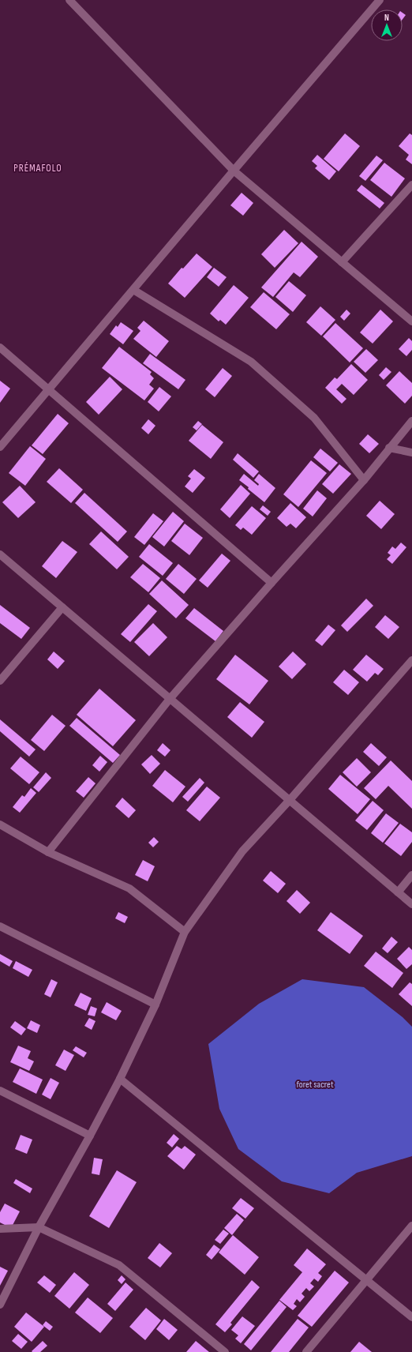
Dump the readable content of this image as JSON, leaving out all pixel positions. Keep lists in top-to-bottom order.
{
  "districts": ["PRÉMAFOLO"],
  "parks": ["foret sacret"],
  "north": "top"
}
